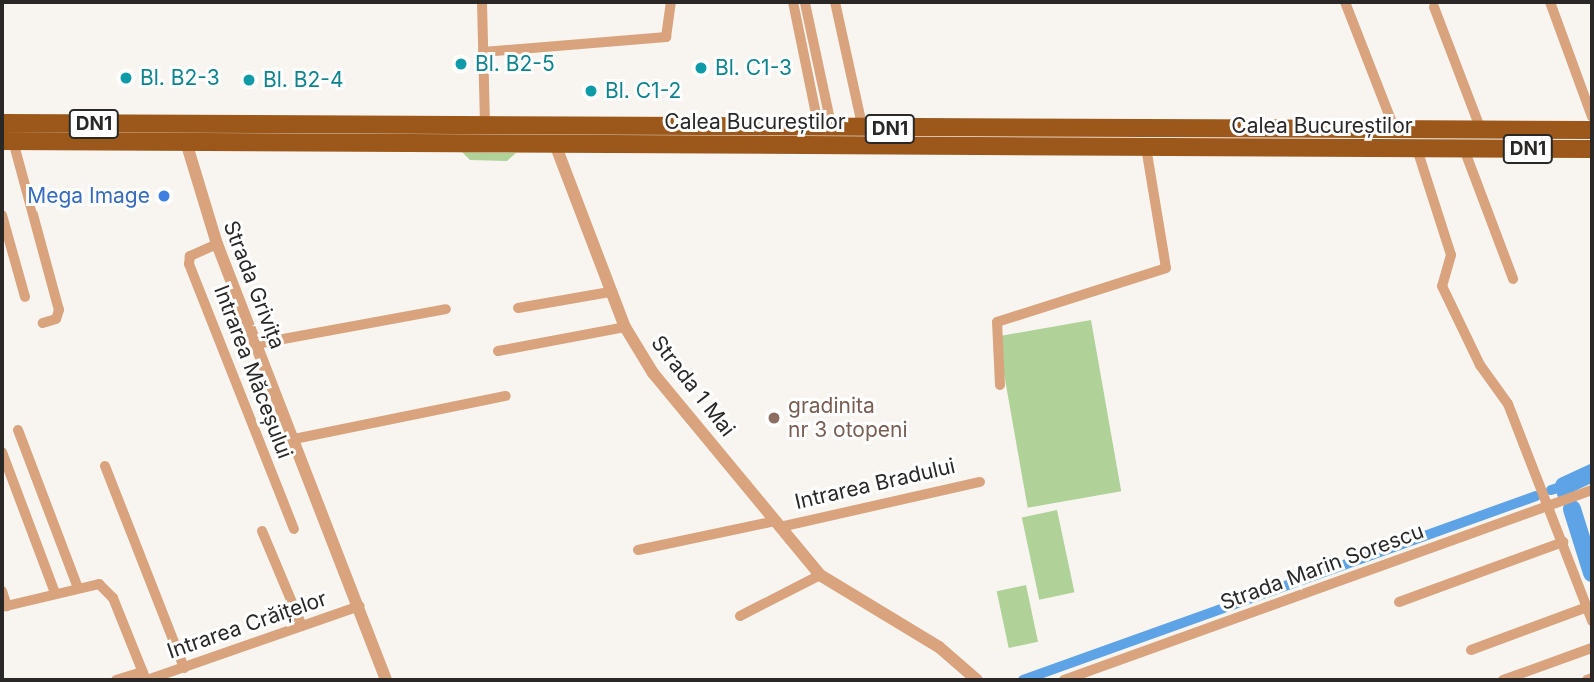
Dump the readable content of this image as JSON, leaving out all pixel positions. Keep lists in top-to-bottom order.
{
  "streets": {
    "highway": ["Calea Bucureștilor", "DN1"],
    "street": [
      "Strada Grivița",
      "Intrarea Măceșului",
      "Strada 1 Mai",
      "Intrarea Bradului",
      "Strada Marin Sorescu",
      "Intrarea Crăițelor"
    ]
  },
  "crossings": [
    ["Calea Bucureștilor", "Strada Grivița"],
    ["Calea Bucureștilor", "Strada 1 Mai"],
    ["Strada Grivița", "Intrarea Măceșului"],
    ["Strada Grivița", "Intrarea Crăițelor"],
    ["Strada 1 Mai", "Intrarea Bradului"]
  ],
  "places": [
    "Bl. B2-5",
    "Bl. C1-3",
    "Bl. B2-3",
    "Bl. B2-4",
    "Bl. C1-2",
    "Mega Image",
    "gradinita nr 3 otopeni"
  ]
}
